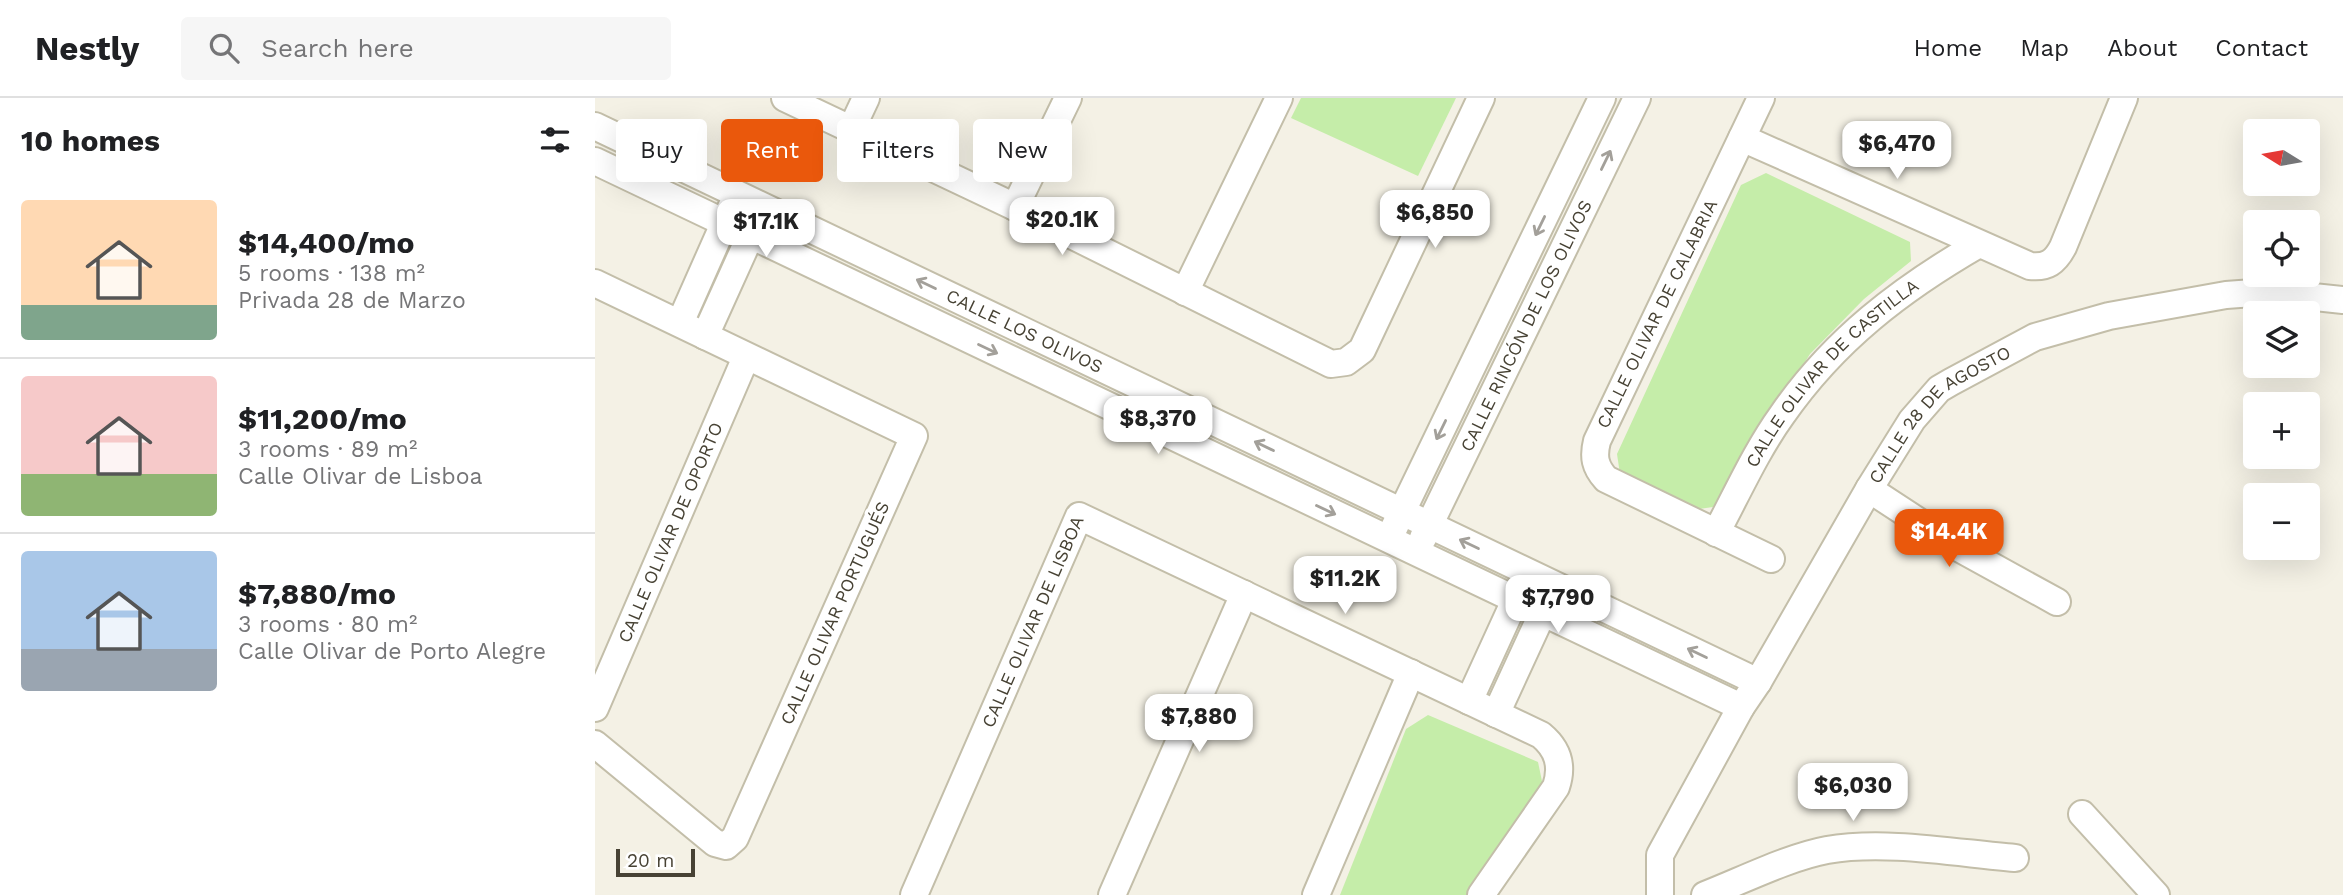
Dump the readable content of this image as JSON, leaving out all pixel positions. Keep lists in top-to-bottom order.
{
  "streets": {
    "street": [
      "CALLE OLIVAR DE CALABRIA",
      "CALLE RINCÓN DE LOS OLIVOS",
      "CALLE LOS OLIVOS",
      "CALLE OLIVAR DE CASTILLA",
      "CALLE 28 DE AGOSTO",
      "CALLE OLIVAR DE OPORTO",
      "CALLE OLIVAR PORTUGUÉS",
      "CALLE OLIVAR DE LISBOA"
    ]
  },
  "crossings": [
    ["CALLE OLIVAR DE CALABRIA", "CALLE OLIVAR DE CASTILLA"],
    ["CALLE RINCÓN DE LOS OLIVOS", "CALLE LOS OLIVOS"],
    ["CALLE LOS OLIVOS", "CALLE 28 DE AGOSTO"],
    ["CALLE OLIVAR DE OPORTO", "CALLE OLIVAR PORTUGUÉS"]
  ],
  "scale_bar": "20 m",
  "north": "left",
  "page": {
    "header": "Nestly",
    "search": "Search here",
    "nav": [
      "Home",
      "Map",
      "About",
      "Contact"
    ],
    "heading": "10 homes",
    "map_buttons": ["+", "−"],
    "chip": [
      "Buy",
      "Rent",
      "Filters",
      "New"
    ],
    "price": [
      "$6,470",
      "$6,850",
      "$20.1K",
      "$17.1K",
      "$8,370",
      "$14.4K",
      "$11.2K",
      "$7,790",
      "$7,880",
      "$6,030"
    ],
    "list": [
      {
        "name": "$14,400/mo",
        "note": "5 rooms · 138 m² · Privada 28 de Marzo"
      },
      {
        "name": "$11,200/mo",
        "note": "3 rooms · 89 m² · Calle Olivar de Lisboa"
      },
      {
        "name": "$7,880/mo",
        "note": "3 rooms · 80 m² · Calle Olivar de Porto Alegre"
      }
    ],
    "scale": "20 m"
  }
}
